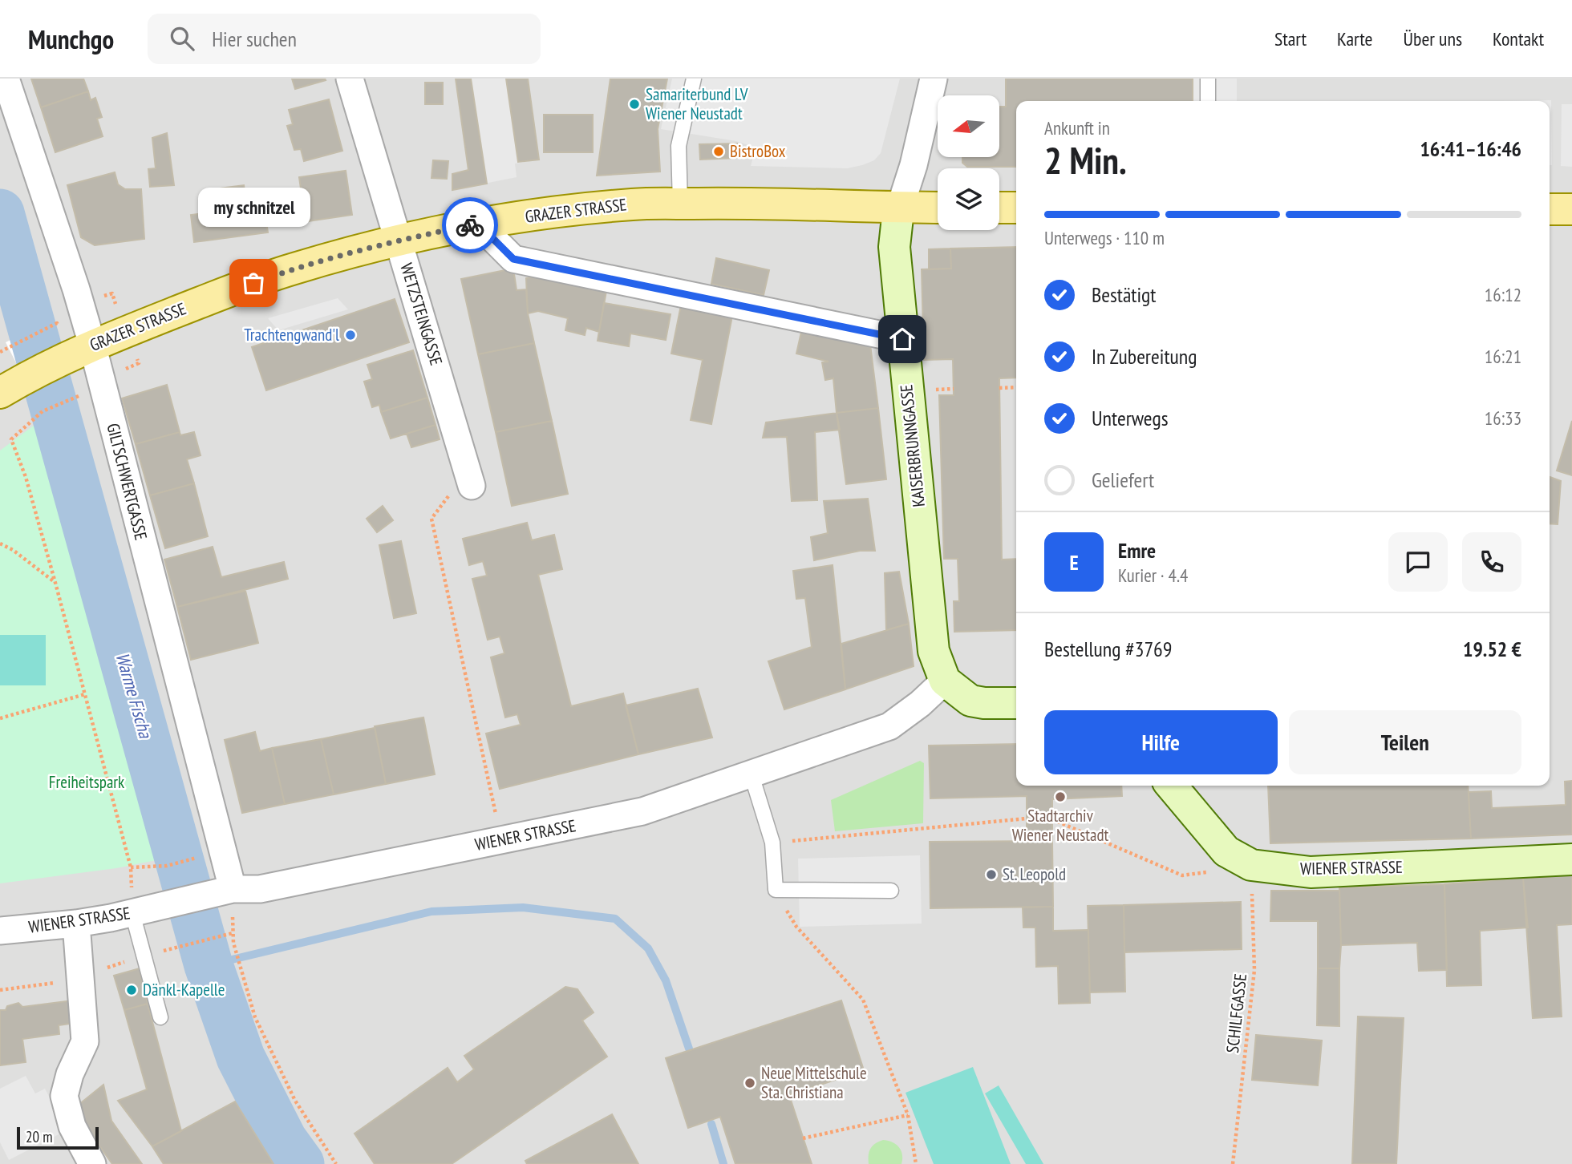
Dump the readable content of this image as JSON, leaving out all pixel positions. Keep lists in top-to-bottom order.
{
  "streets": {
    "main road": ["GRAZER STRASSE"],
    "street": [
      "WETZSTEINGASSE",
      "KAISERBRUNNGASSE",
      "GILTSCHWERTGASSE",
      "WIENER STRASSE"
    ],
    "path": ["SCHILFGASSE"]
  },
  "crossings": [
    ["GRAZER STRASSE", "WETZSTEINGASSE"],
    ["GRAZER STRASSE", "KAISERBRUNNGASSE"],
    ["GRAZER STRASSE", "GILTSCHWERTGASSE"],
    ["KAISERBRUNNGASSE", "WIENER STRASSE"],
    ["GILTSCHWERTGASSE", "WIENER STRASSE"],
    ["WIENER STRASSE", "SCHILFGASSE"]
  ],
  "water": ["Warme Fischa"],
  "parks": ["Freiheitspark"],
  "places": [
    "Samariterbund LV Wiener Neustadt",
    "BistroBox",
    "my schnitzel",
    "Trachtengwand'l",
    "Stadtarchiv Wiener Neustadt",
    "St. Leopold",
    "Dänkl-Kapelle",
    "Neue Mittelschule Sta. Christiana"
  ],
  "scale_bar": "20 m",
  "north": "left",
  "page": {
    "header": "Munchgo",
    "search": "Hier suchen",
    "nav": [
      "Start",
      "Karte",
      "Über uns",
      "Kontakt"
    ],
    "heading": ["2 Min.", "Ankunft in", "16:41–16:46"],
    "panel": [
      "Emre",
      "Kurier · 4.4",
      "Bestellung #3769",
      "19.52 €"
    ],
    "bubble": "my schnitzel",
    "bar": "Unterwegs · 110 m",
    "list": [
      ["Bestätigt", "16:12"],
      ["In Zubereitung", "16:21"],
      ["Unterwegs", "16:33"],
      "Geliefert"
    ],
    "round": "E",
    "buttons": ["Hilfe", "Teilen"],
    "scale": "20 m"
  }
}
